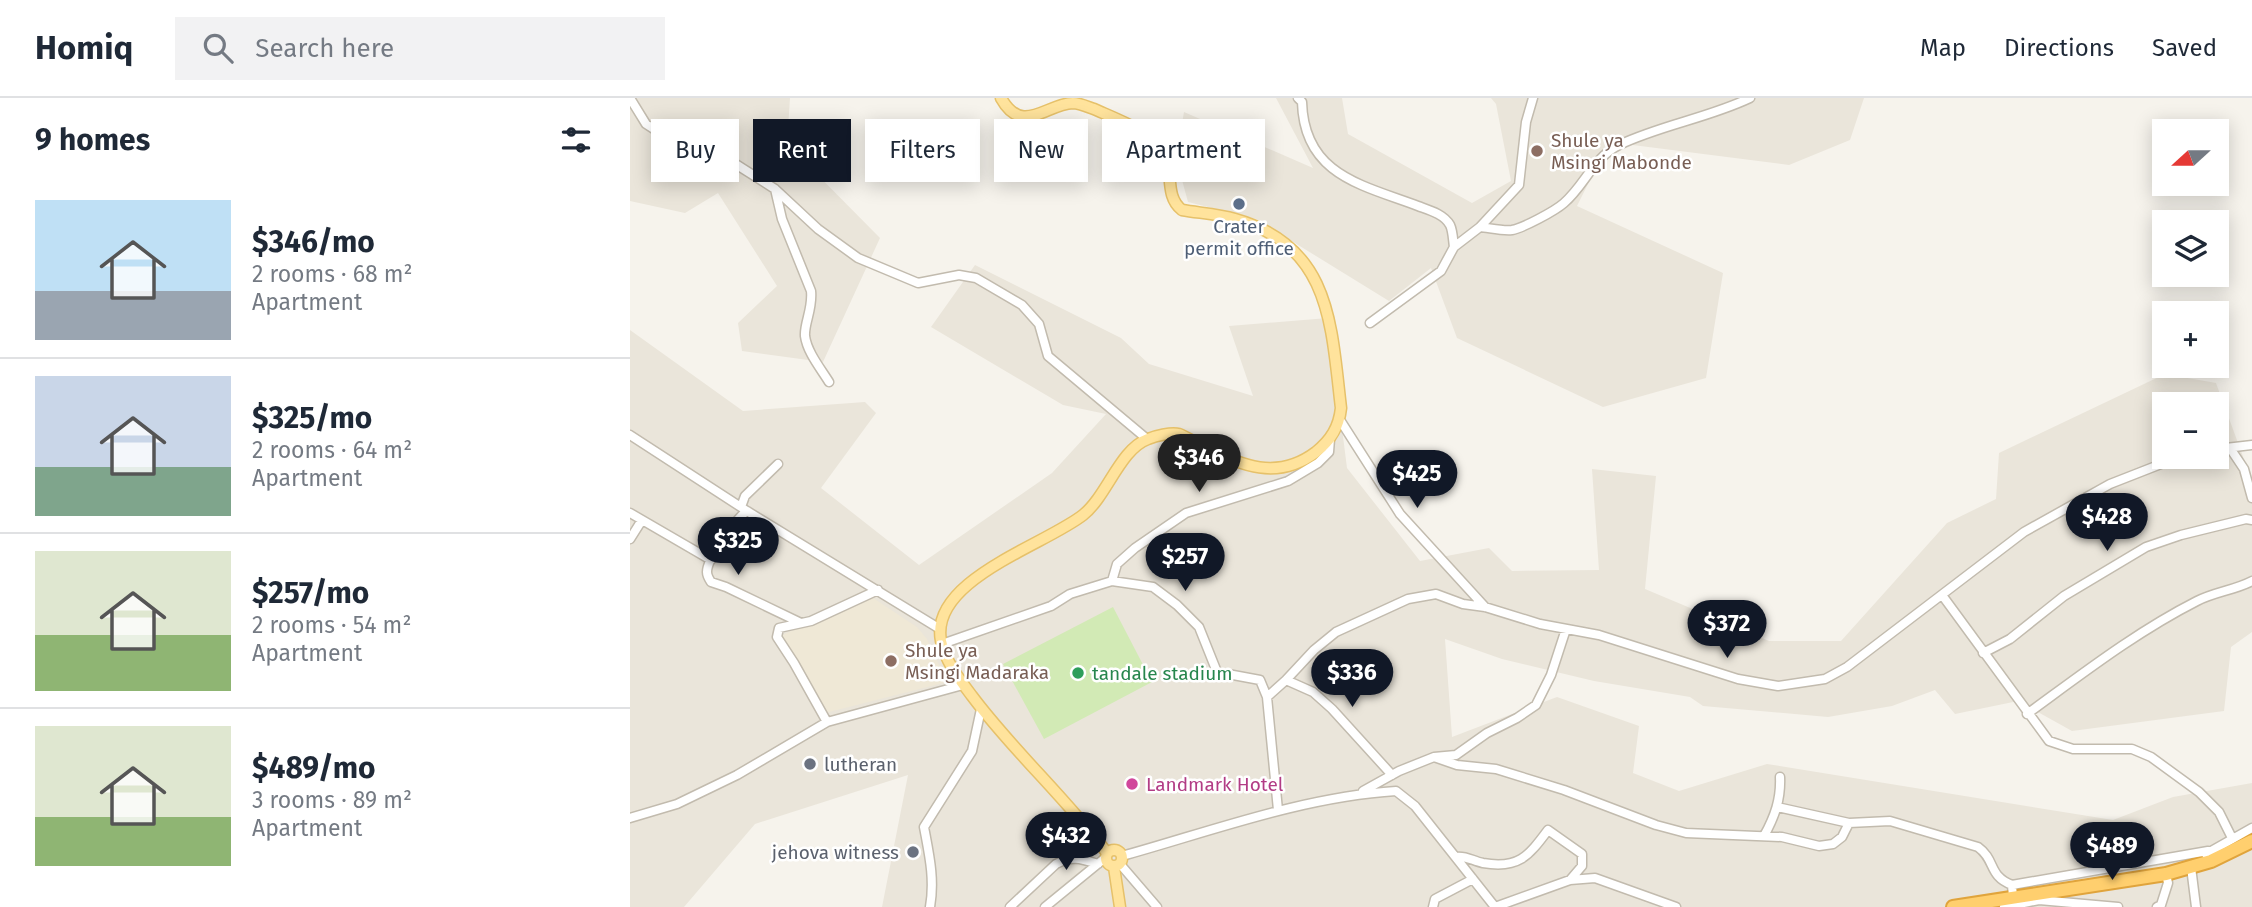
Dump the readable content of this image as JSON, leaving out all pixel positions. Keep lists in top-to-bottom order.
{
  "places": [
    "Shule ya Msingi Mabonde",
    "Crater permit office",
    "Shule ya Msingi Madaraka",
    "tandale stadium",
    "lutheran",
    "Landmark Hotel",
    "jehova witness"
  ],
  "north": "left",
  "page": {
    "header": "Homiq",
    "search": "Search here",
    "nav": ["Map", "Directions", "Saved"],
    "heading": "9 homes",
    "map_buttons": ["+", "−"],
    "chip": [
      "Buy",
      "Rent",
      "Filters",
      "New",
      "Apartment"
    ],
    "list": [
      {
        "name": "$346/mo",
        "note": "2 rooms · 68 m² · Apartment"
      },
      {
        "name": "$325/mo",
        "note": "2 rooms · 64 m² · Apartment"
      },
      {
        "name": "$257/mo",
        "note": "2 rooms · 54 m² · Apartment"
      },
      {
        "name": "$489/mo",
        "note": "3 rooms · 89 m² · Apartment"
      }
    ],
    "price": [
      "$346",
      "$425",
      "$428",
      "$325",
      "$257",
      "$372",
      "$336",
      "$432",
      "$489"
    ]
  }
}
